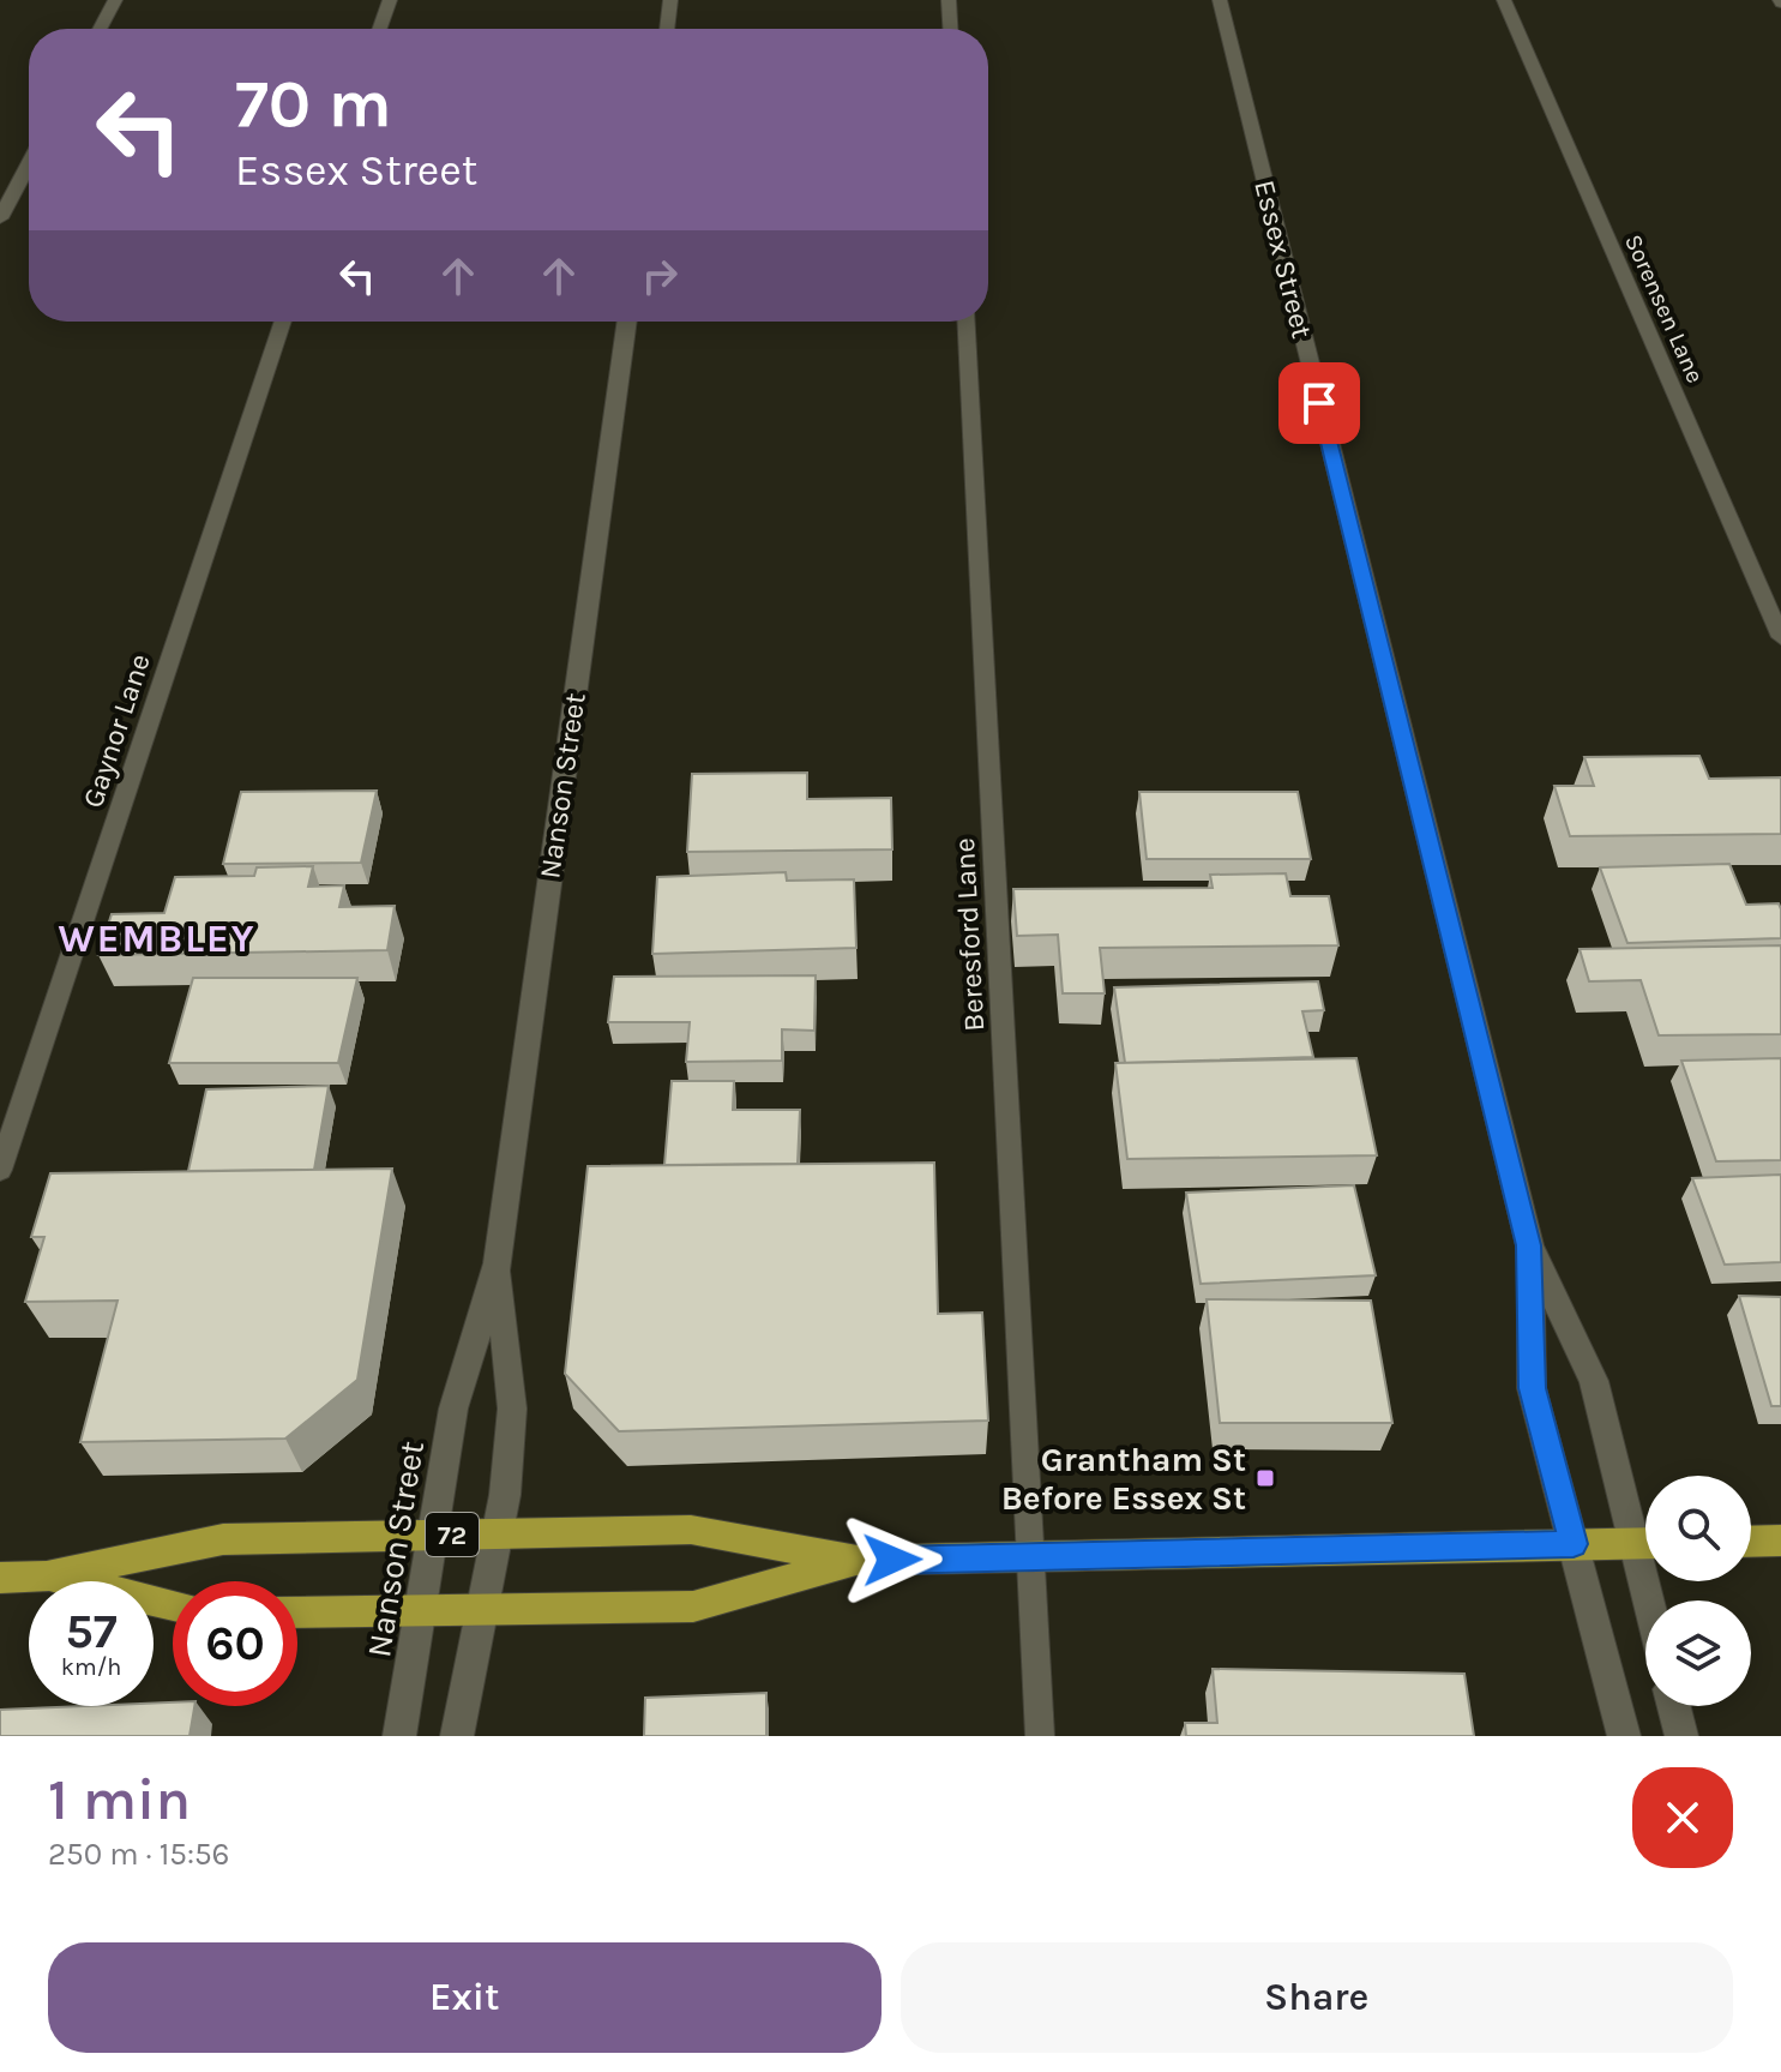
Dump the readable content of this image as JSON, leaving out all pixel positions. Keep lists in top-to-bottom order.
{
  "streets": {
    "main road": ["72"],
    "street": ["Essex Street", "Nanson Street"],
    "lane": ["Sorensen Lane", "Gaynor Lane", "Beresford Lane"]
  },
  "crossings": [
    ["Essex Street", "72"],
    ["Nanson Street", "72"],
    ["Beresford Lane", "72"]
  ],
  "districts": ["WEMBLEY"],
  "places": {
    "transit": ["Grantham St Before Essex St"]
  },
  "page": {
    "turn": ["70 m", "Essex Street"],
    "speed": "57 km/h",
    "limit": "60",
    "heading": ["1 min", "250 m · 15:56"],
    "buttons": ["Exit", "Share"]
  }
}
